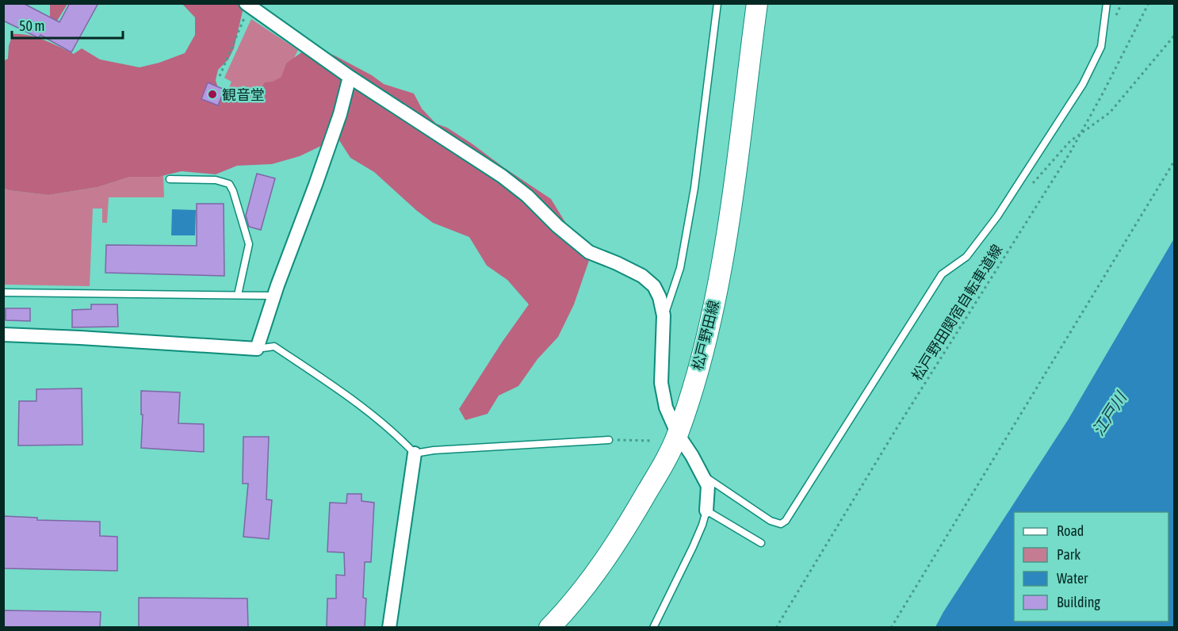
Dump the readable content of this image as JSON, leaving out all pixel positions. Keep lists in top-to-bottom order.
{
  "streets": {
    "main road": ["松戸野田線"],
    "path": ["松戸野田関宿自転車道線"]
  },
  "water": ["江戸川"],
  "places": ["観音堂"],
  "legend": [
    "Road",
    "Park",
    "Water",
    "Building"
  ],
  "scale_bar": "50 m"
}
